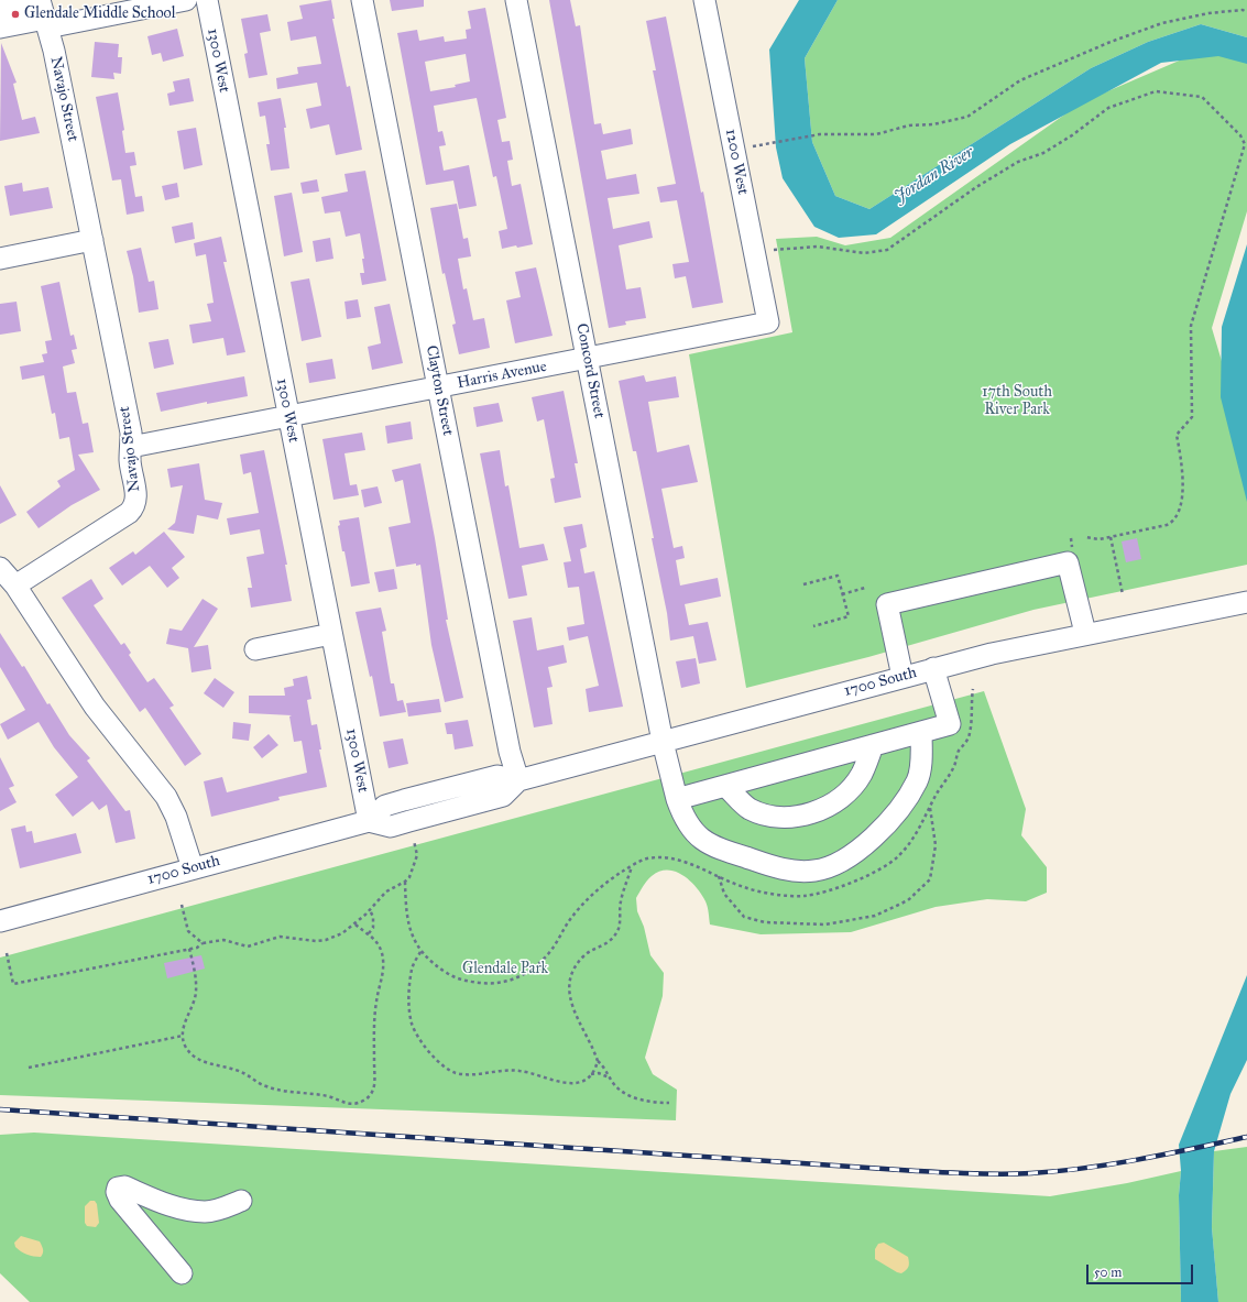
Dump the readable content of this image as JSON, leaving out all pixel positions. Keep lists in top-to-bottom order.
{
  "streets": {
    "street": [
      "1300 West",
      "Navajo Street",
      "1200 West",
      "Concord Street",
      "Harris Avenue",
      "Clayton Street",
      "1700 South"
    ]
  },
  "crossings": [
    ["1300 West", "Harris Avenue"],
    ["1300 West", "1700 South"],
    ["Navajo Street", "Harris Avenue"],
    ["1200 West", "Harris Avenue"],
    ["Concord Street", "Harris Avenue"],
    ["Concord Street", "1700 South"],
    ["Harris Avenue", "Clayton Street"],
    ["Clayton Street", "1700 South"]
  ],
  "water": ["Jordan River"],
  "parks": ["17th South River Park", "Glendale Park"],
  "places": ["Glendale Middle School"],
  "scale_bar": "50 m"
}
